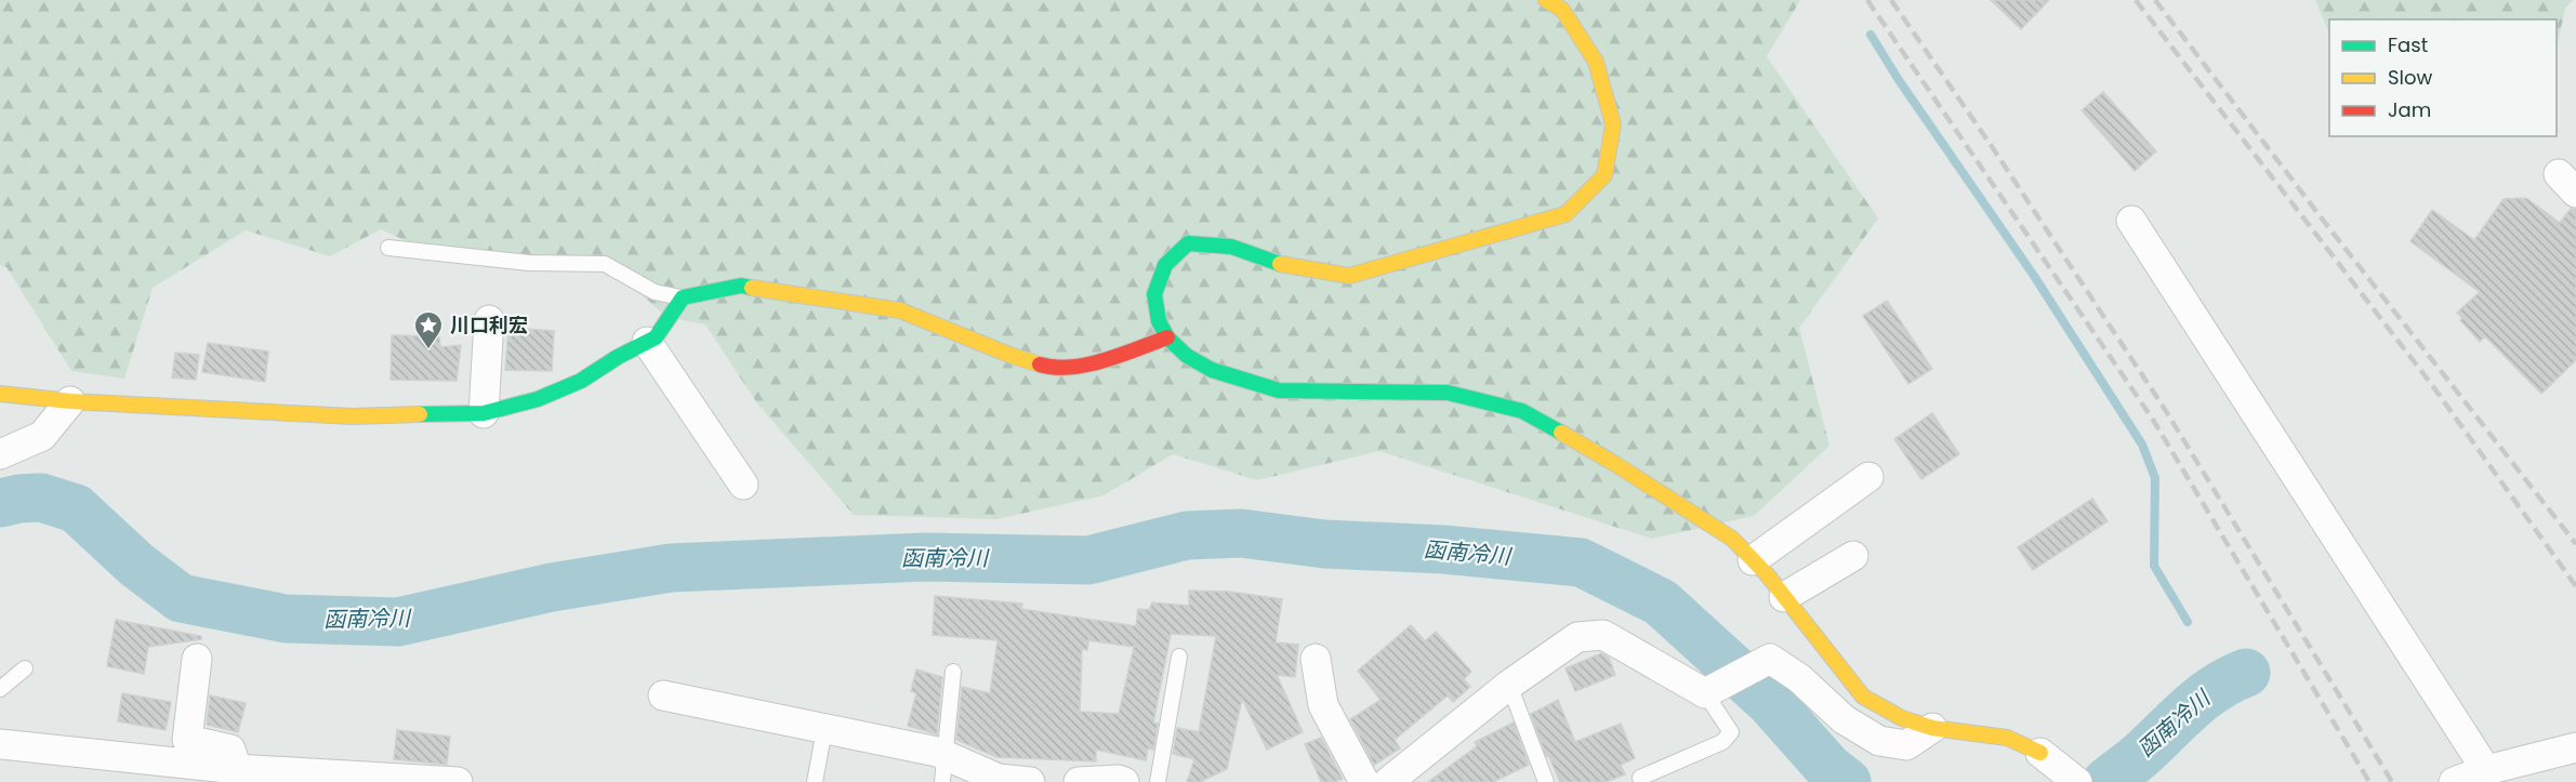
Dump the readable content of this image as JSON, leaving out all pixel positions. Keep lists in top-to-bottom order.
{
  "water": ["函南冷川"],
  "places": {
    "place": ["川口利宏"]
  },
  "legend": ["Fast", "Slow", "Jam"]
}
